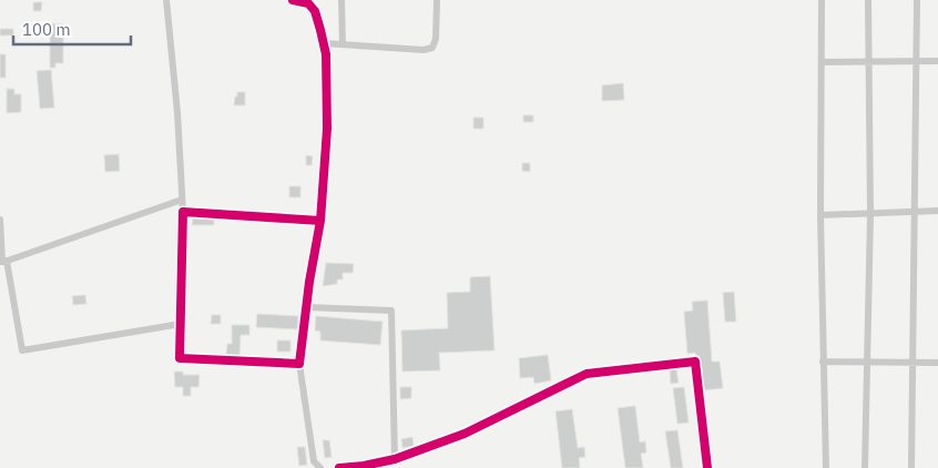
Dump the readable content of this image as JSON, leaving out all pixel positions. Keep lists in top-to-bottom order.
{
  "scale_bar": "100 m"
}
